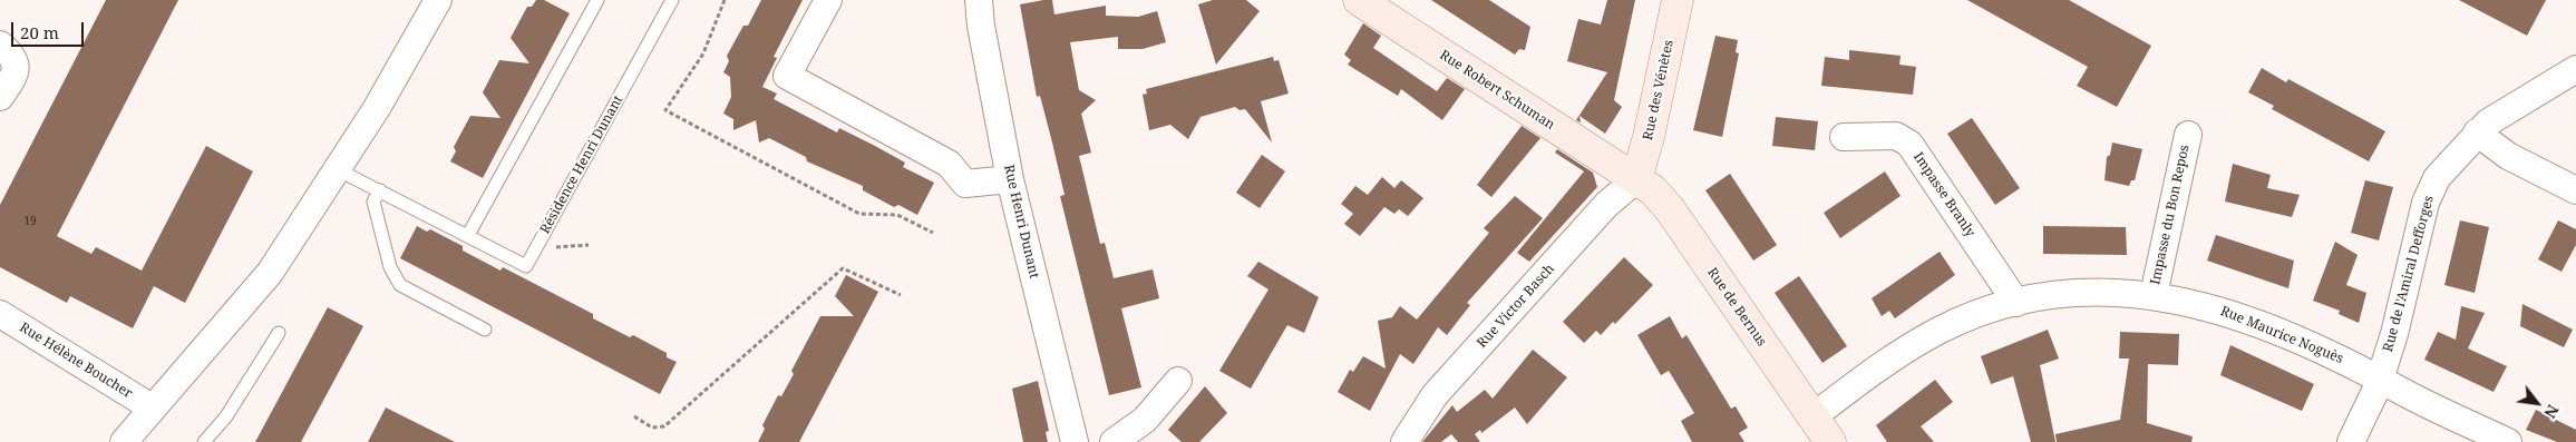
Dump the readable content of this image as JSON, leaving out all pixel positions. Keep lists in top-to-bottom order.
{
  "streets": {
    "street": [
      "Rue Robert Schuman",
      "Rue des Vénètes",
      "Impasse Branly",
      "Impasse du Bon Repos",
      "Rue Henri Dunant",
      "Rue de l'Amiral Defforges",
      "Rue Victor Basch",
      "Rue de Bernus",
      "Rue Maurice Noguès",
      "Rue Hélène Boucher"
    ],
    "lane": ["Résidence Henri Dunant"]
  },
  "crossings": [
    ["Rue Robert Schuman", "Rue des Vénètes"],
    ["Rue Robert Schuman", "Rue Victor Basch"],
    ["Rue Robert Schuman", "Rue de Bernus"],
    ["Rue des Vénètes", "Rue Victor Basch"],
    ["Rue des Vénètes", "Rue de Bernus"],
    ["Impasse Branly", "Rue Maurice Noguès"],
    ["Impasse du Bon Repos", "Rue Maurice Noguès"],
    ["Rue de l'Amiral Defforges", "Rue Maurice Noguès"],
    ["Rue Victor Basch", "Rue de Bernus"],
    ["Rue de Bernus", "Rue Maurice Noguès"]
  ],
  "house_numbers": ["19"],
  "scale_bar": "20 m",
  "north": "bottom right"
}
